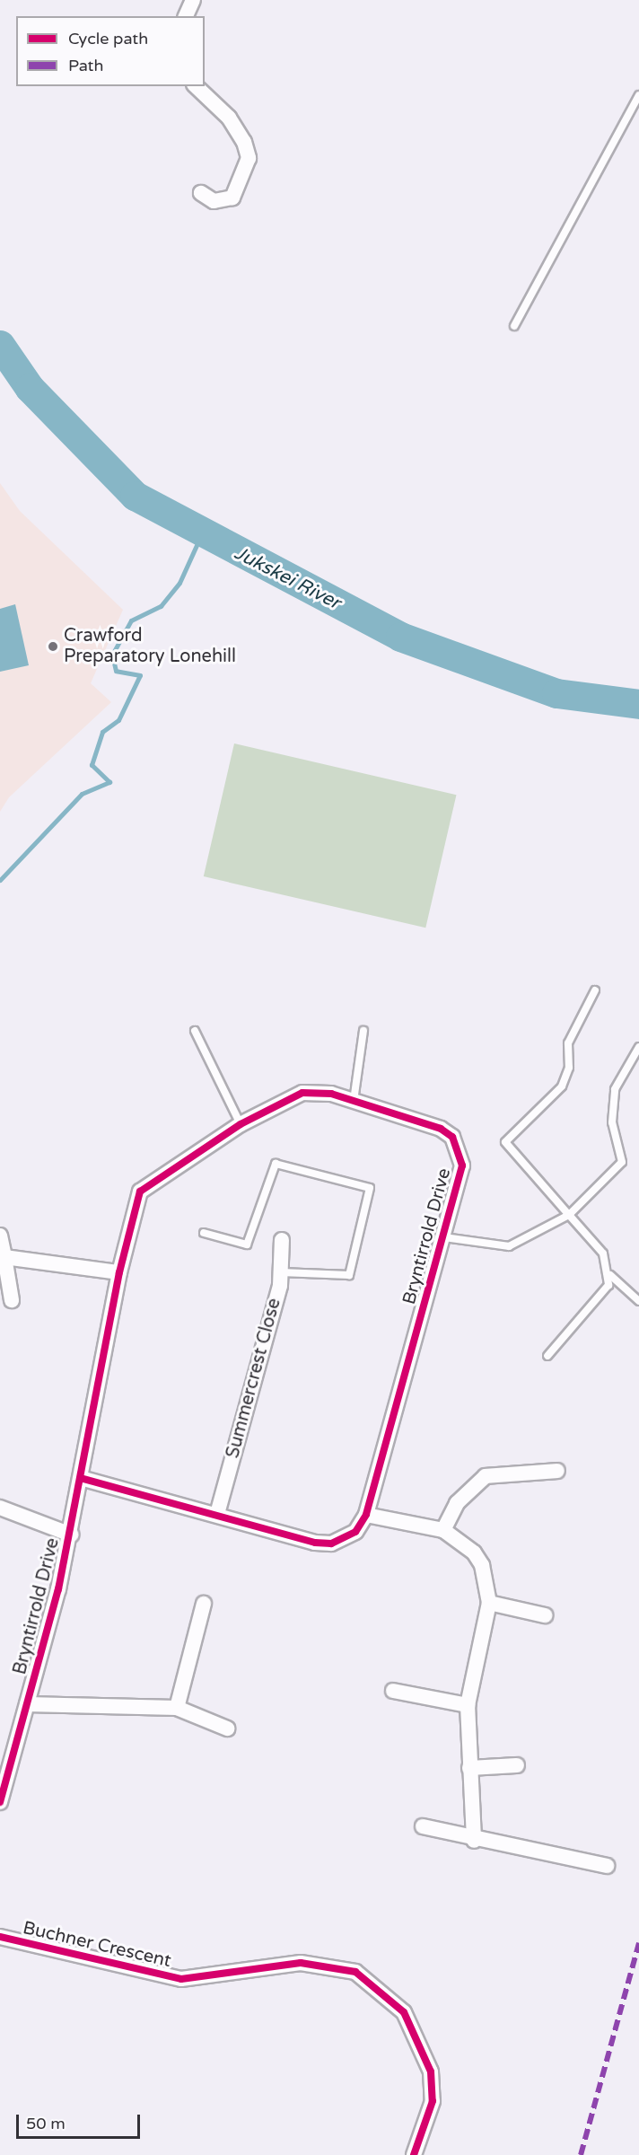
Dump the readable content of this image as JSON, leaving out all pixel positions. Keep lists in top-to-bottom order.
{
  "streets": {
    "street": ["Bryntirrold Drive", "Summercrest Close", "Buchner Crescent"]
  },
  "crossings": [
    ["Bryntirrold Drive", "Summercrest Close"]
  ],
  "water": ["Jukskei River"],
  "places": ["Crawford Preparatory Lonehill"],
  "legend": ["Cycle path", "Path"],
  "scale_bar": "50 m"
}
